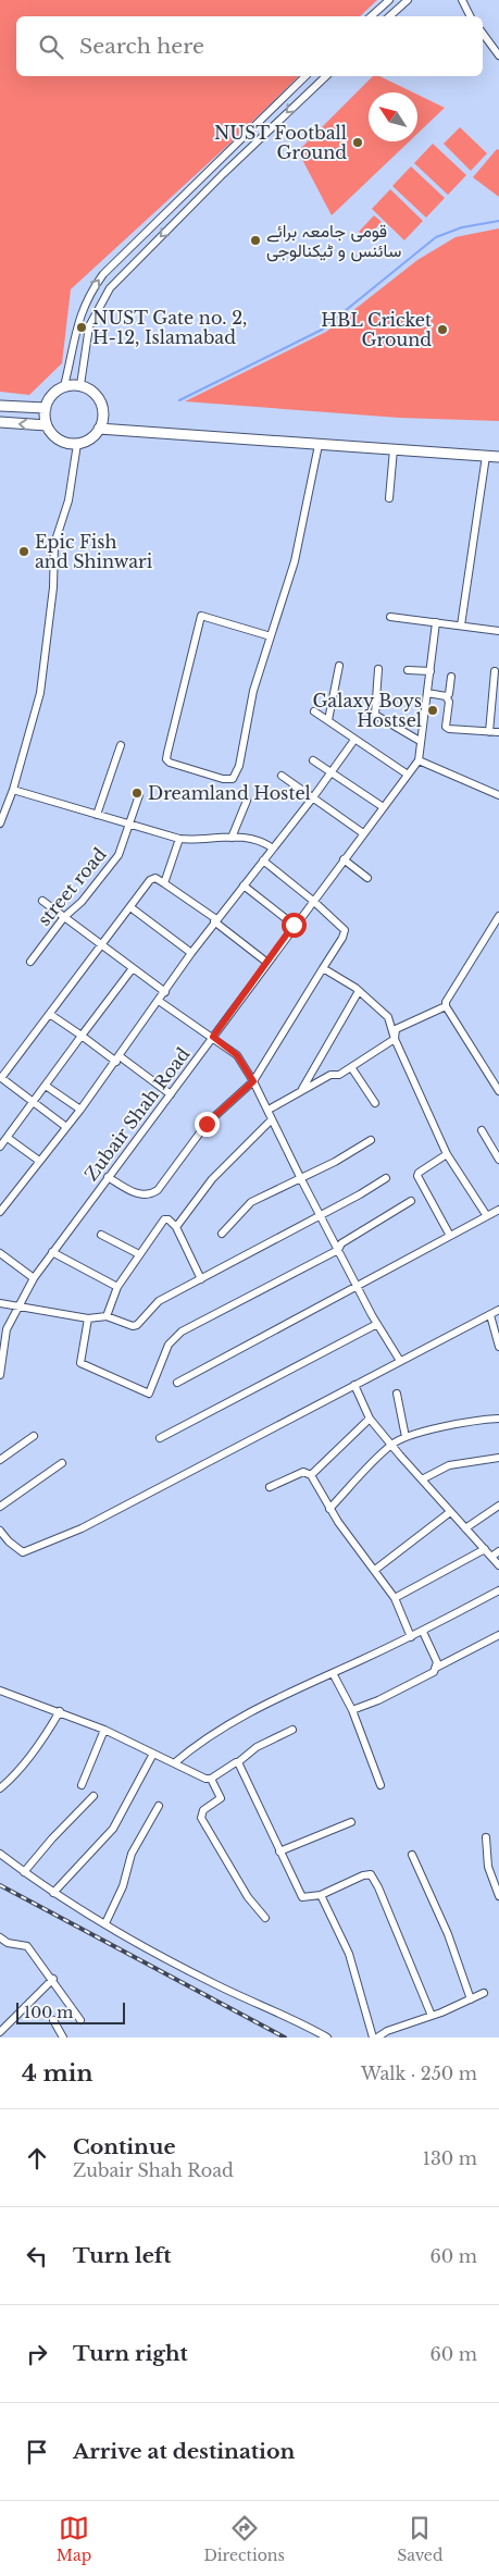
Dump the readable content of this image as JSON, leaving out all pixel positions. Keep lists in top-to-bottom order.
{
  "streets": {
    "street": ["street road", "Zubair Shah Road"]
  },
  "places": [
    "NUST Football Ground",
    "قومی جامعہ برائے سائنس و ٹیکنالوجی",
    "NUST Gate no. 2, H-12, Islamabad",
    "HBL Cricket Ground",
    "Epic Fish and Shinwari",
    "Galaxy Boys Hostsel",
    "Dreamland Hostel"
  ],
  "scale_bar": "100 m",
  "north": "top left",
  "page": {
    "search": "Search here",
    "scale": "100 m",
    "heading": ["4 min", "Walk · 250 m"],
    "list": [
      ["Continue", "Zubair Shah Road", "130 m"],
      ["Turn left", "60 m"],
      ["Turn right", "60 m"],
      "Arrive at destination"
    ],
    "nav": ["Map", "Directions", "Saved"]
  }
}
